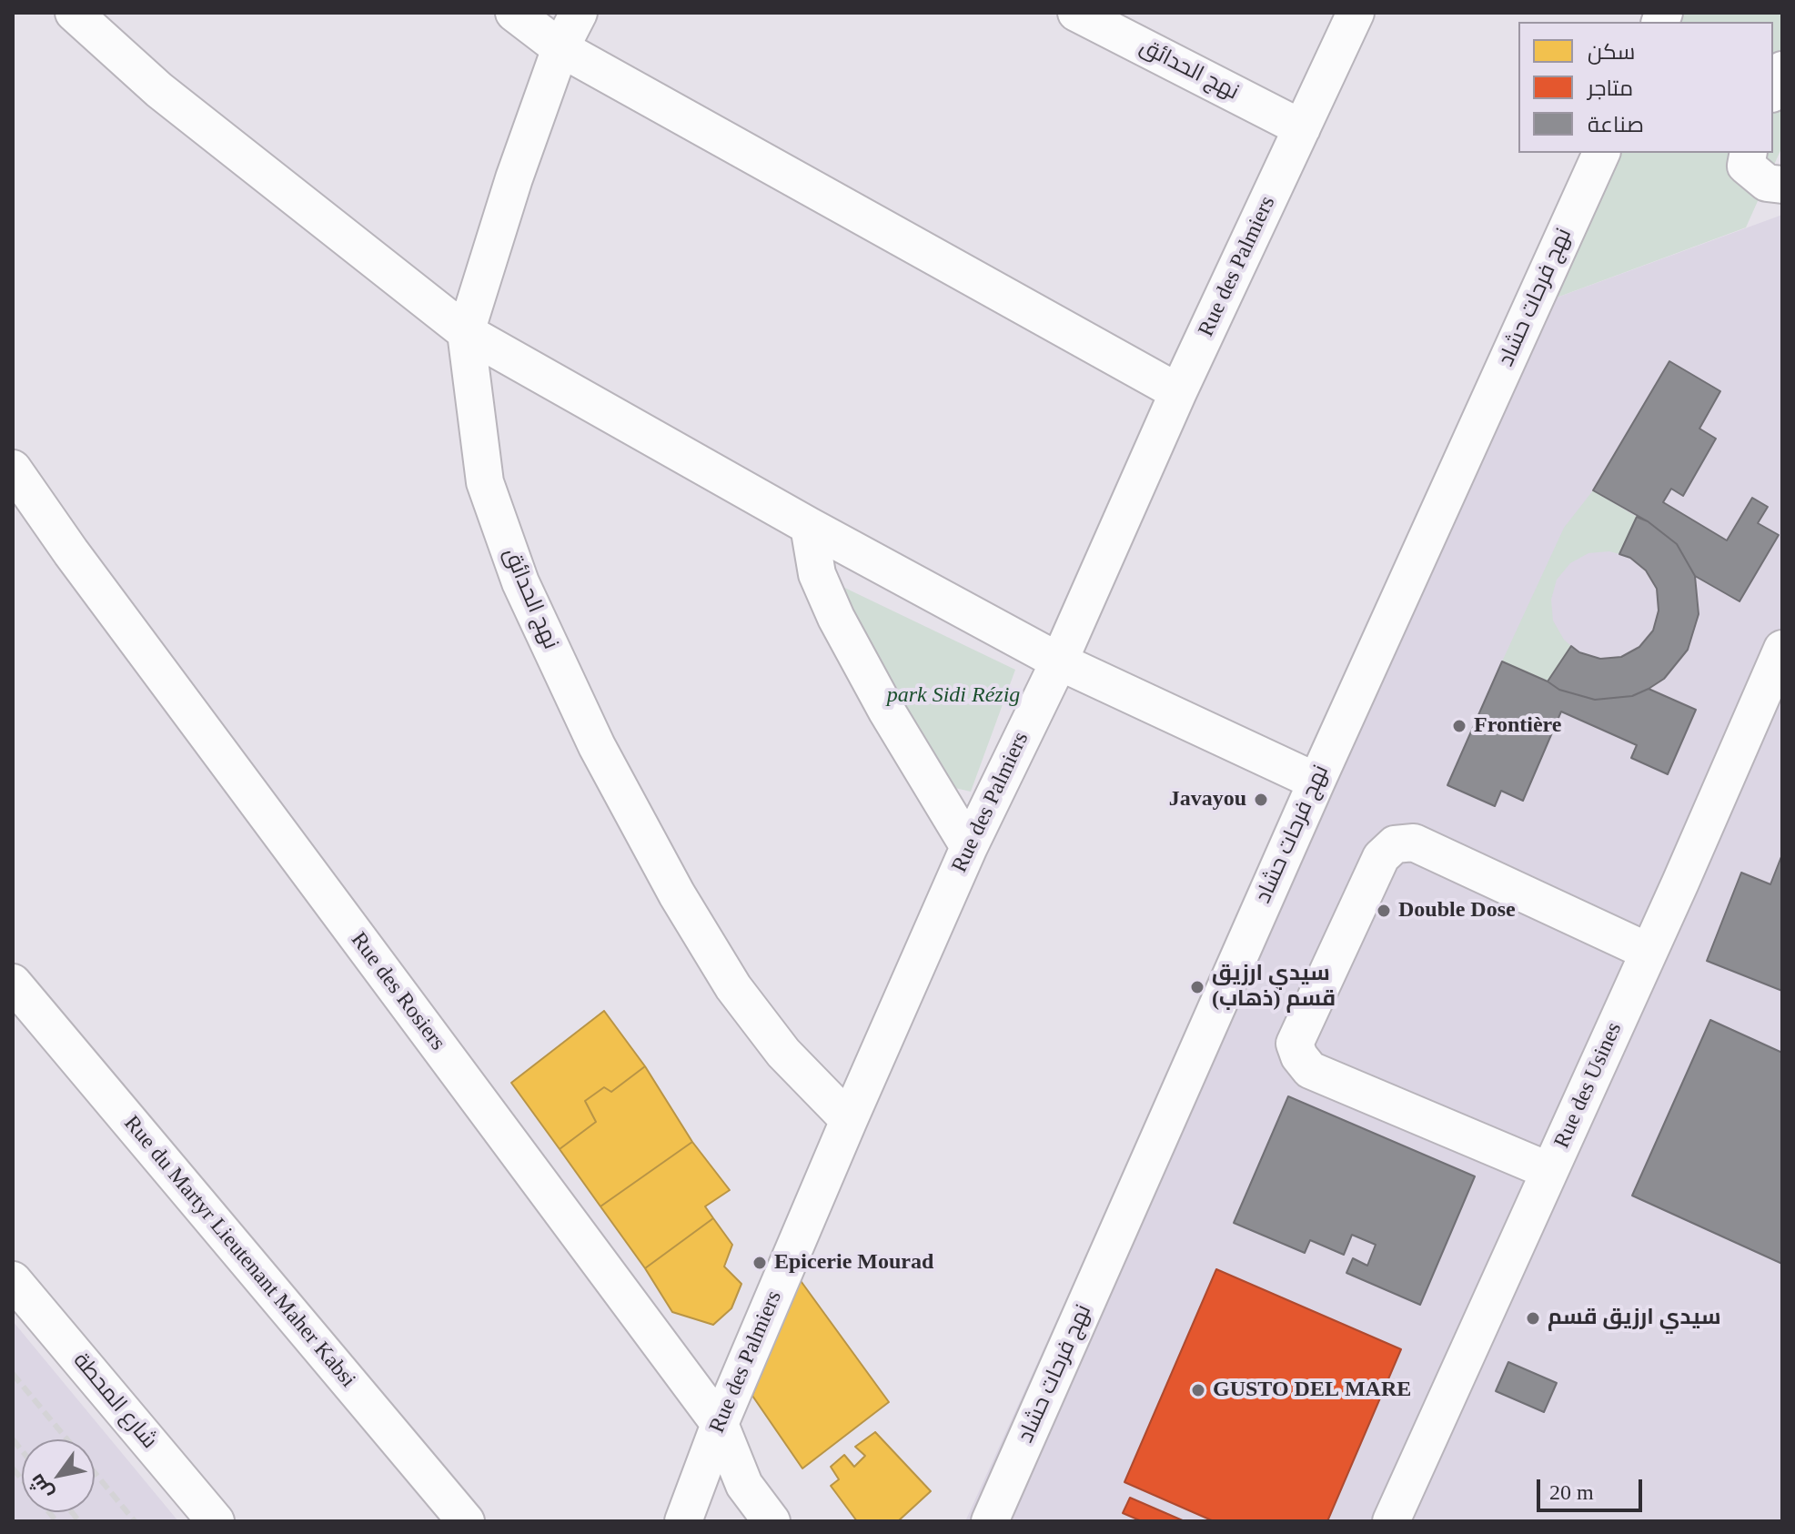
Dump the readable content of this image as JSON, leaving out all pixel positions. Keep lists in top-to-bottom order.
{
  "streets": {
    "street": [
      "نهج الحدائق",
      "Rue des Palmiers",
      "نهج فرحات حشاد",
      "Rue des Rosiers",
      "Rue des Usines",
      "Rue du Martyr Lieutenant Maher Kabsi",
      "شارع المحطة"
    ]
  },
  "crossings": [
    ["نهج الحدائق", "Rue des Palmiers"],
    ["Rue des Palmiers", "Rue des Rosiers"]
  ],
  "parks": ["park Sidi Rézig"],
  "places": [
    "Frontière",
    "Javayou",
    "Double Dose",
    "سيدي ارزيق قسم (ذهاب)",
    "Epicerie Mourad",
    "سيدي ارزيق قسم",
    "GUSTO DEL MARE"
  ],
  "legend": ["سكن", "متاجر", "صناعة"],
  "scale_bar": "20 m",
  "north": "bottom left"
}
